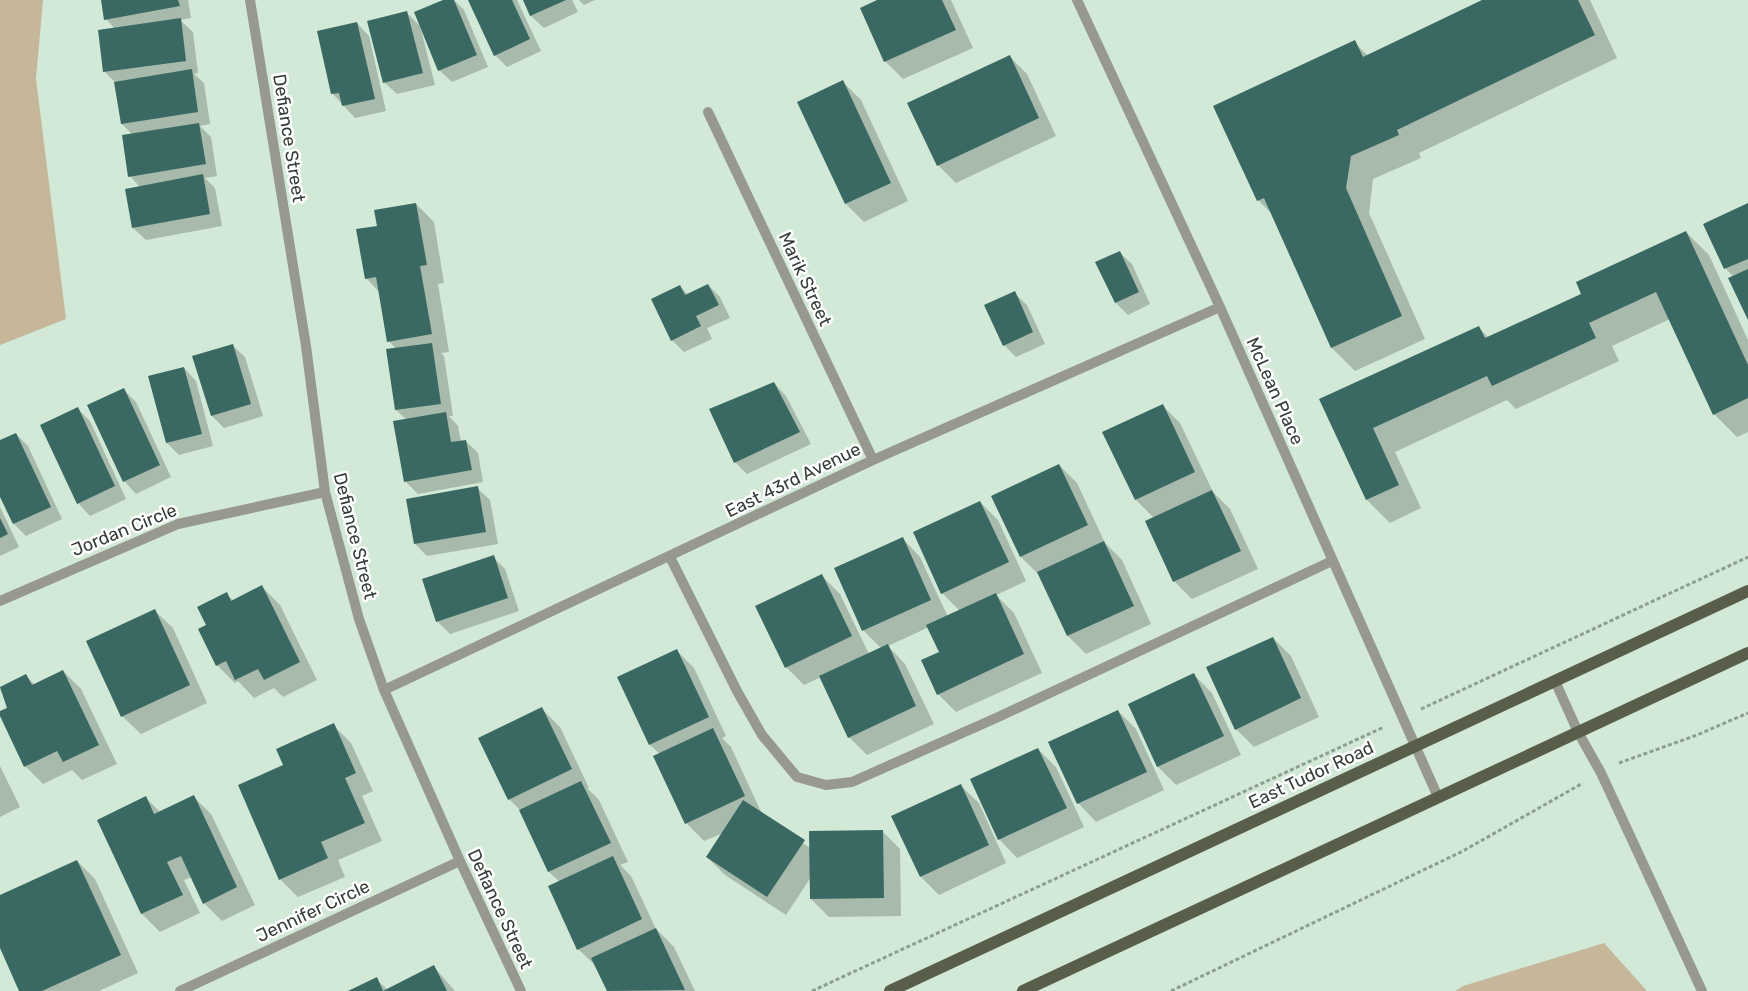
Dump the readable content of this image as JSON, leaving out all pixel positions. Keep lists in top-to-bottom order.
{
  "streets": {
    "main road": ["East Tudor Road"],
    "street": [
      "Defiance Street",
      "Marik Street",
      "McLean Place",
      "East 43rd Avenue",
      "Jordan Circle",
      "Jennifer Circle"
    ]
  },
  "crossings": [
    ["Defiance Street", "East 43rd Avenue"],
    ["Defiance Street", "Jordan Circle"],
    ["Defiance Street", "Jennifer Circle"],
    ["Marik Street", "East 43rd Avenue"],
    ["McLean Place", "East 43rd Avenue"],
    ["McLean Place", "East Tudor Road"]
  ]
}
